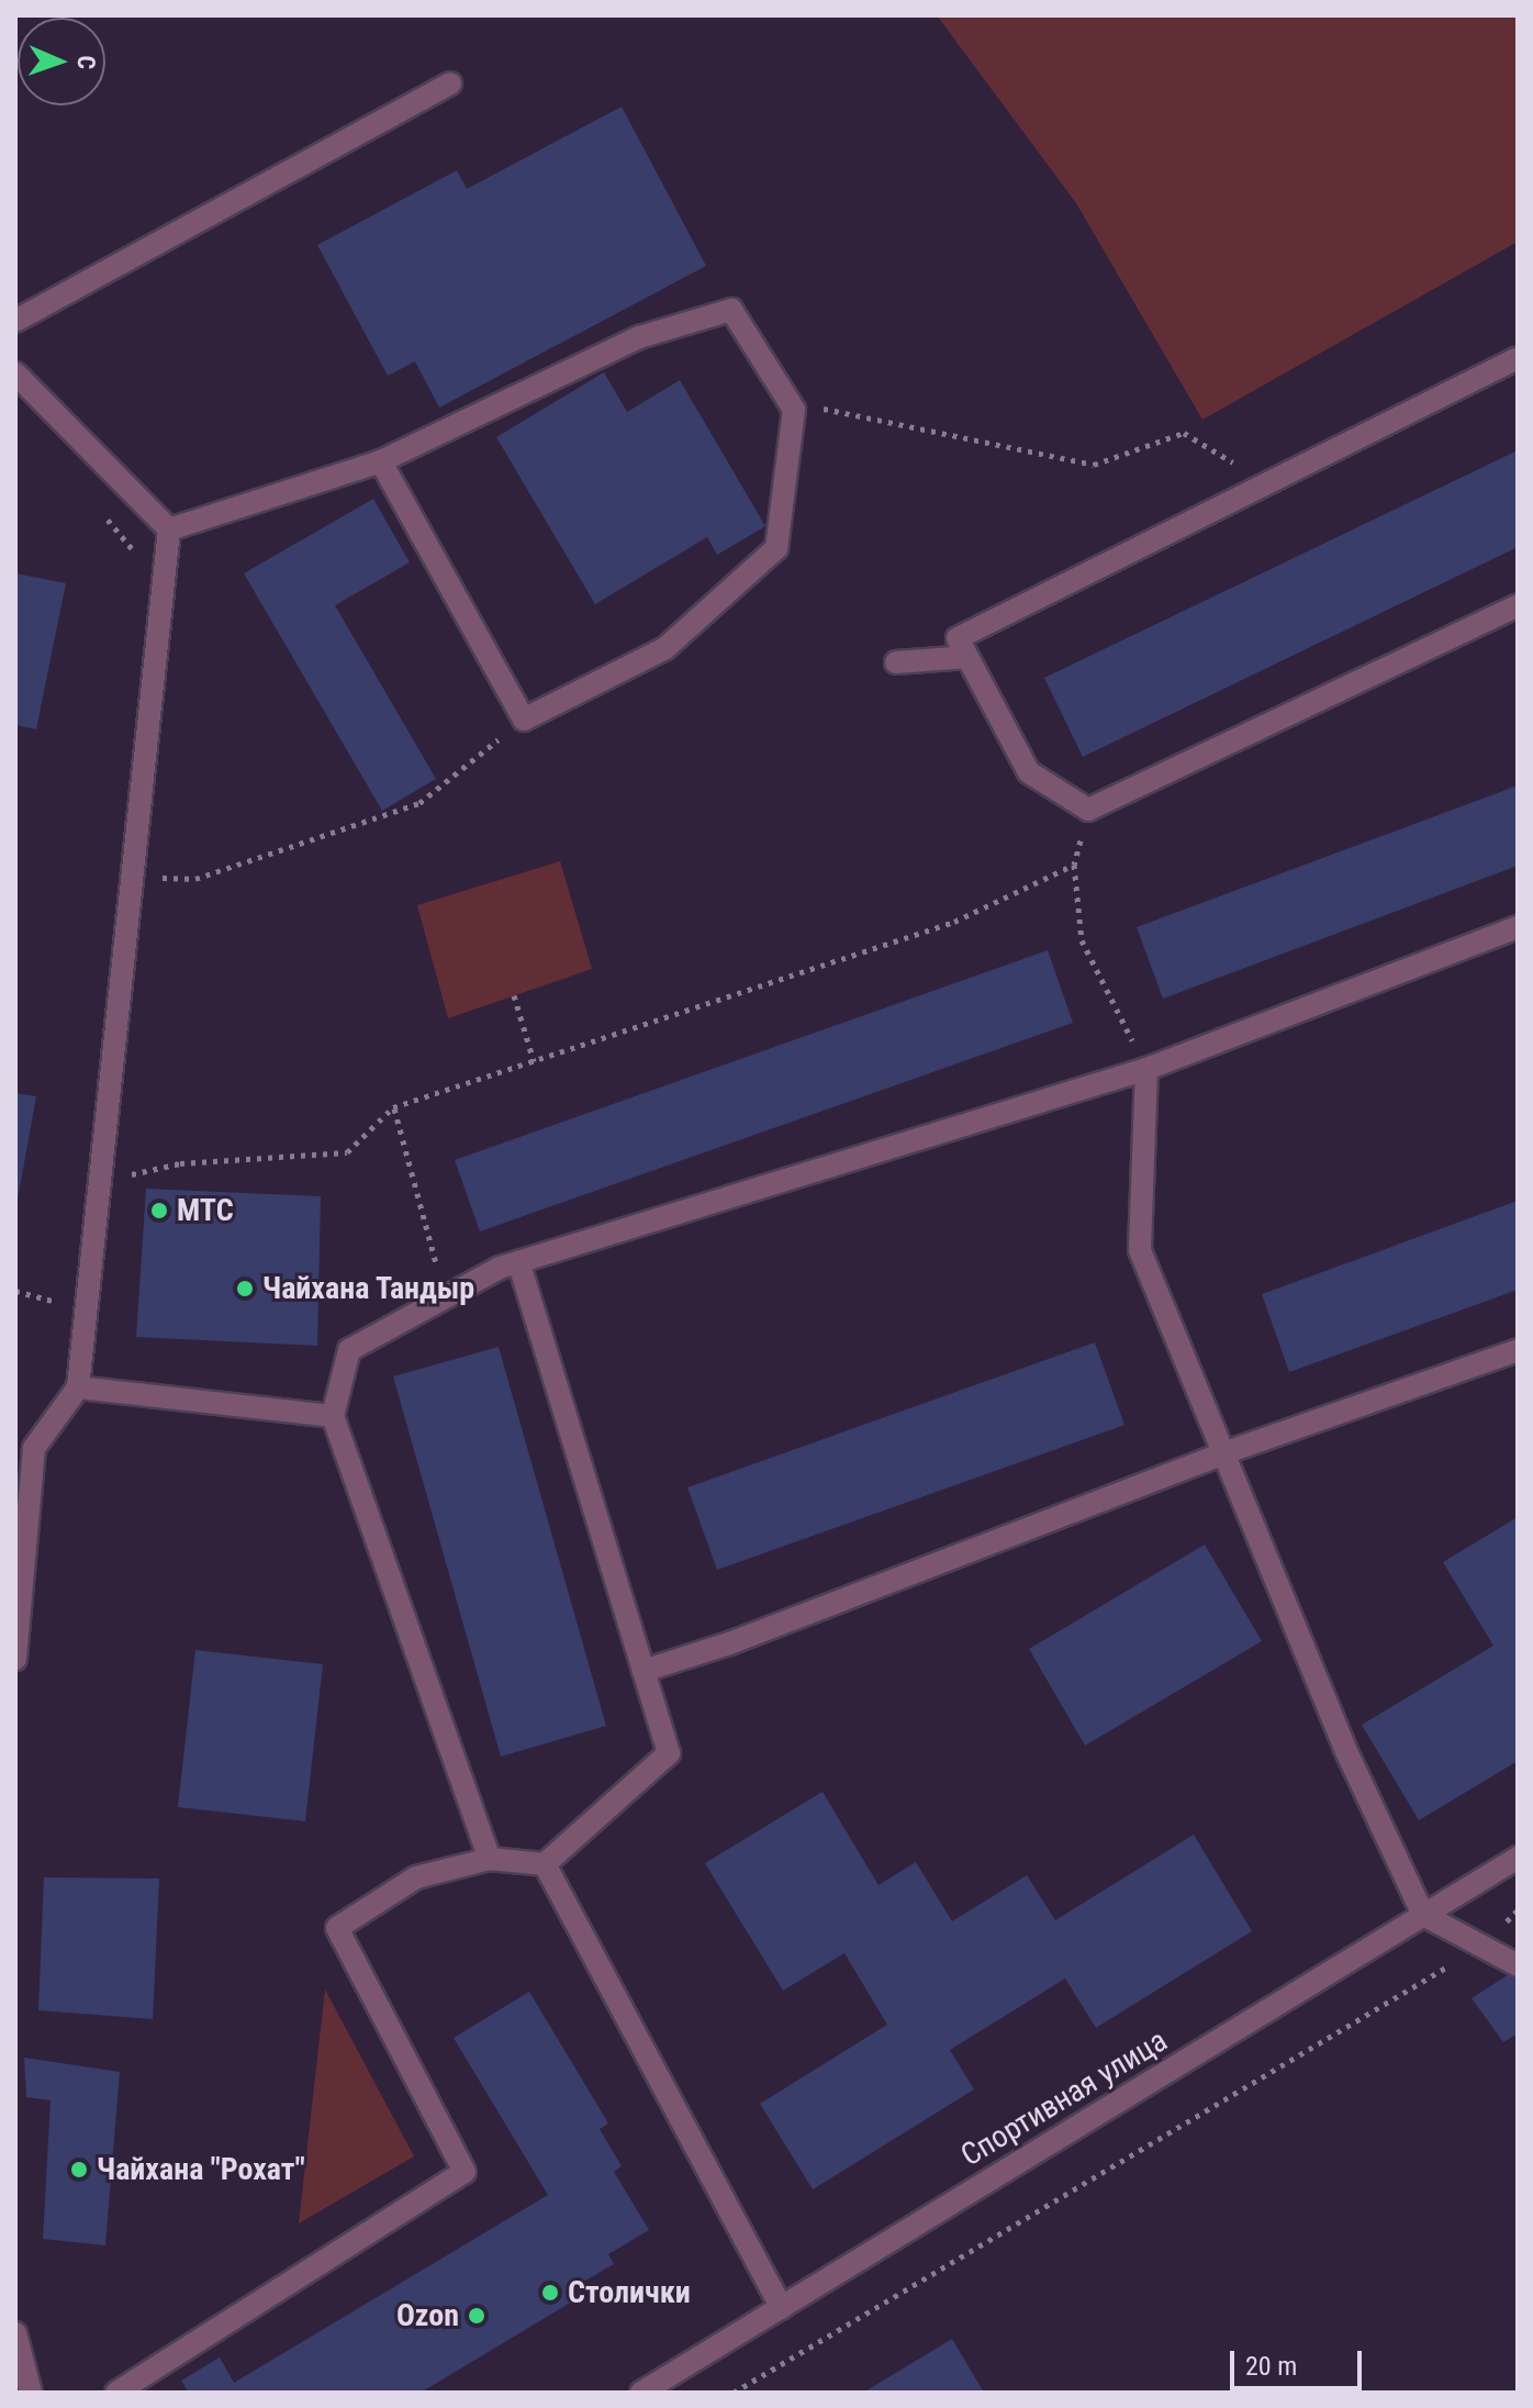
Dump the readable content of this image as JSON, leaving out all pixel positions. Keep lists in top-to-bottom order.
{
  "streets": {
    "street": ["Спортивная улица"]
  },
  "places": [
    "МТС",
    "Чайхана Тандыр",
    "Чайхана \"Рохат\"",
    "Столички",
    "Ozon"
  ],
  "scale_bar": "20 m",
  "north": "right"
}
